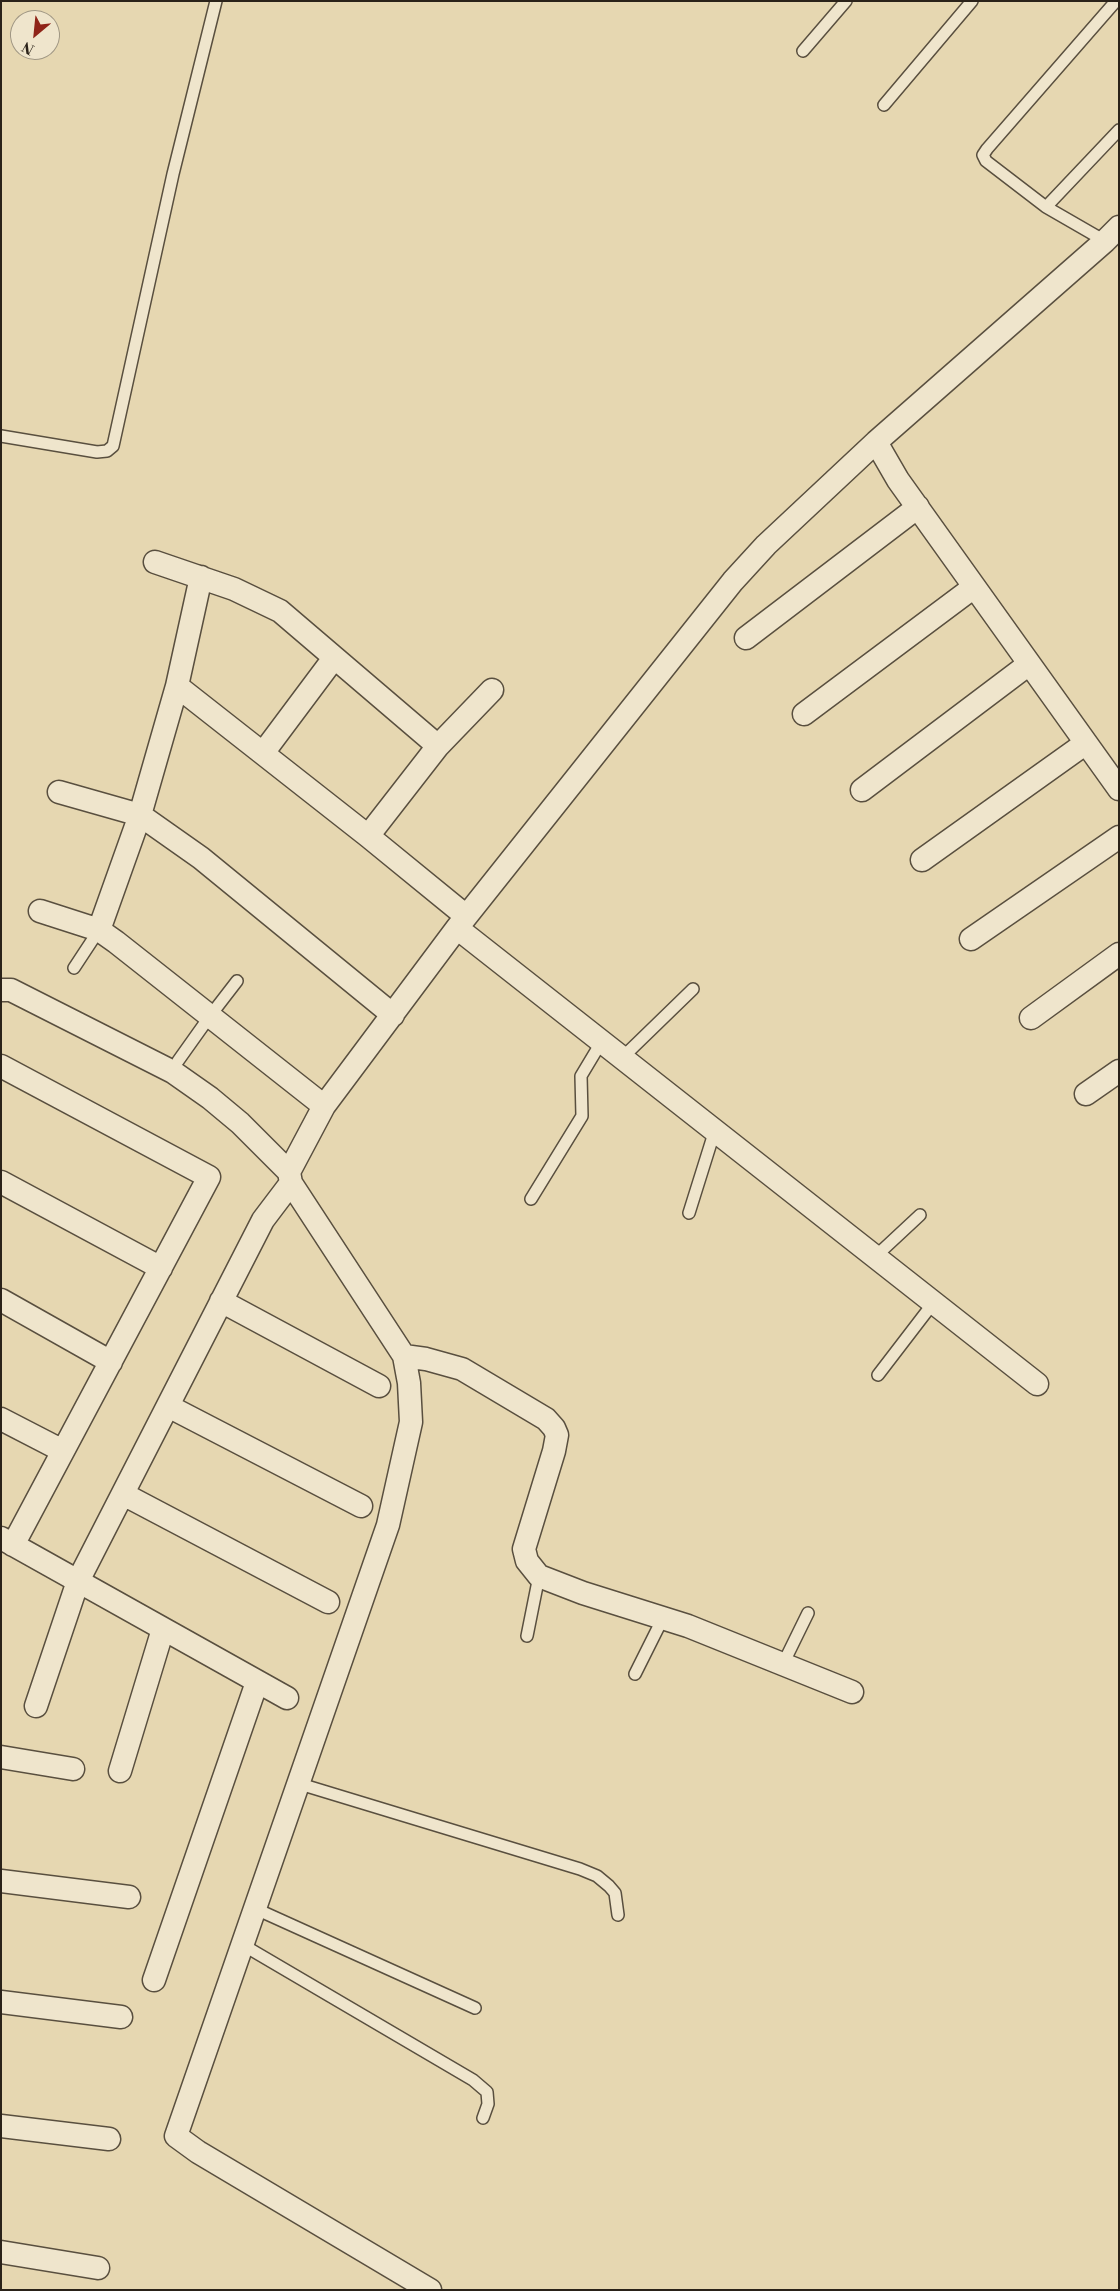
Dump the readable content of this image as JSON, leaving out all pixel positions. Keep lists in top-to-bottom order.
{
  "north": "bottom left"
}
